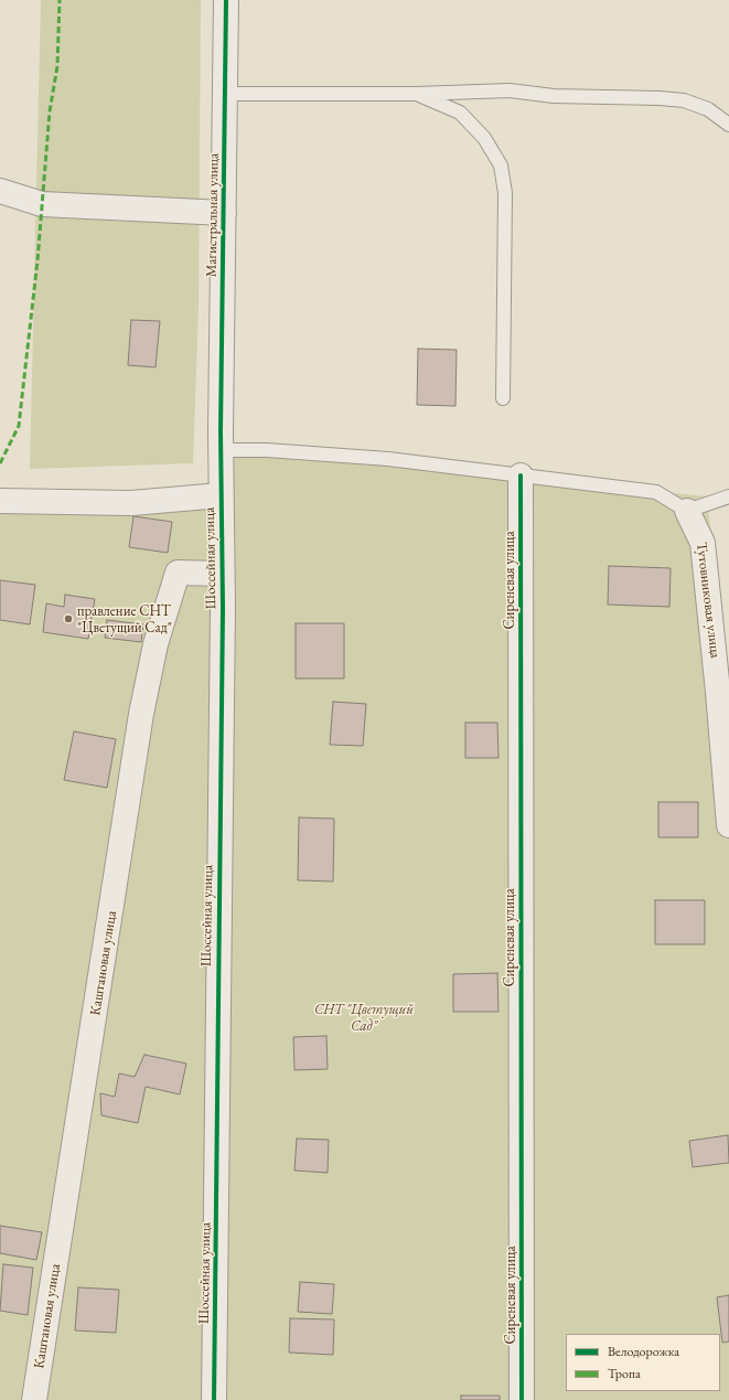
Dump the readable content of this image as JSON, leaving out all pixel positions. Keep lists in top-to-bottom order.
{
  "streets": {
    "street": [
      "Магистральная улица",
      "Шоссейная улица",
      "Сиреневая улица",
      "Тутовниковая улица",
      "Каштановая улица"
    ]
  },
  "crossings": [
    ["Магистральная улица", "Шоссейная улица"],
    ["Шоссейная улица", "Каштановая улица"]
  ],
  "parks": ["СНТ \"Цветущий Сад\""],
  "places": ["правление СНТ \"Цветущий Сад\""],
  "legend": ["Велодорожка", "Тропа"]
}
